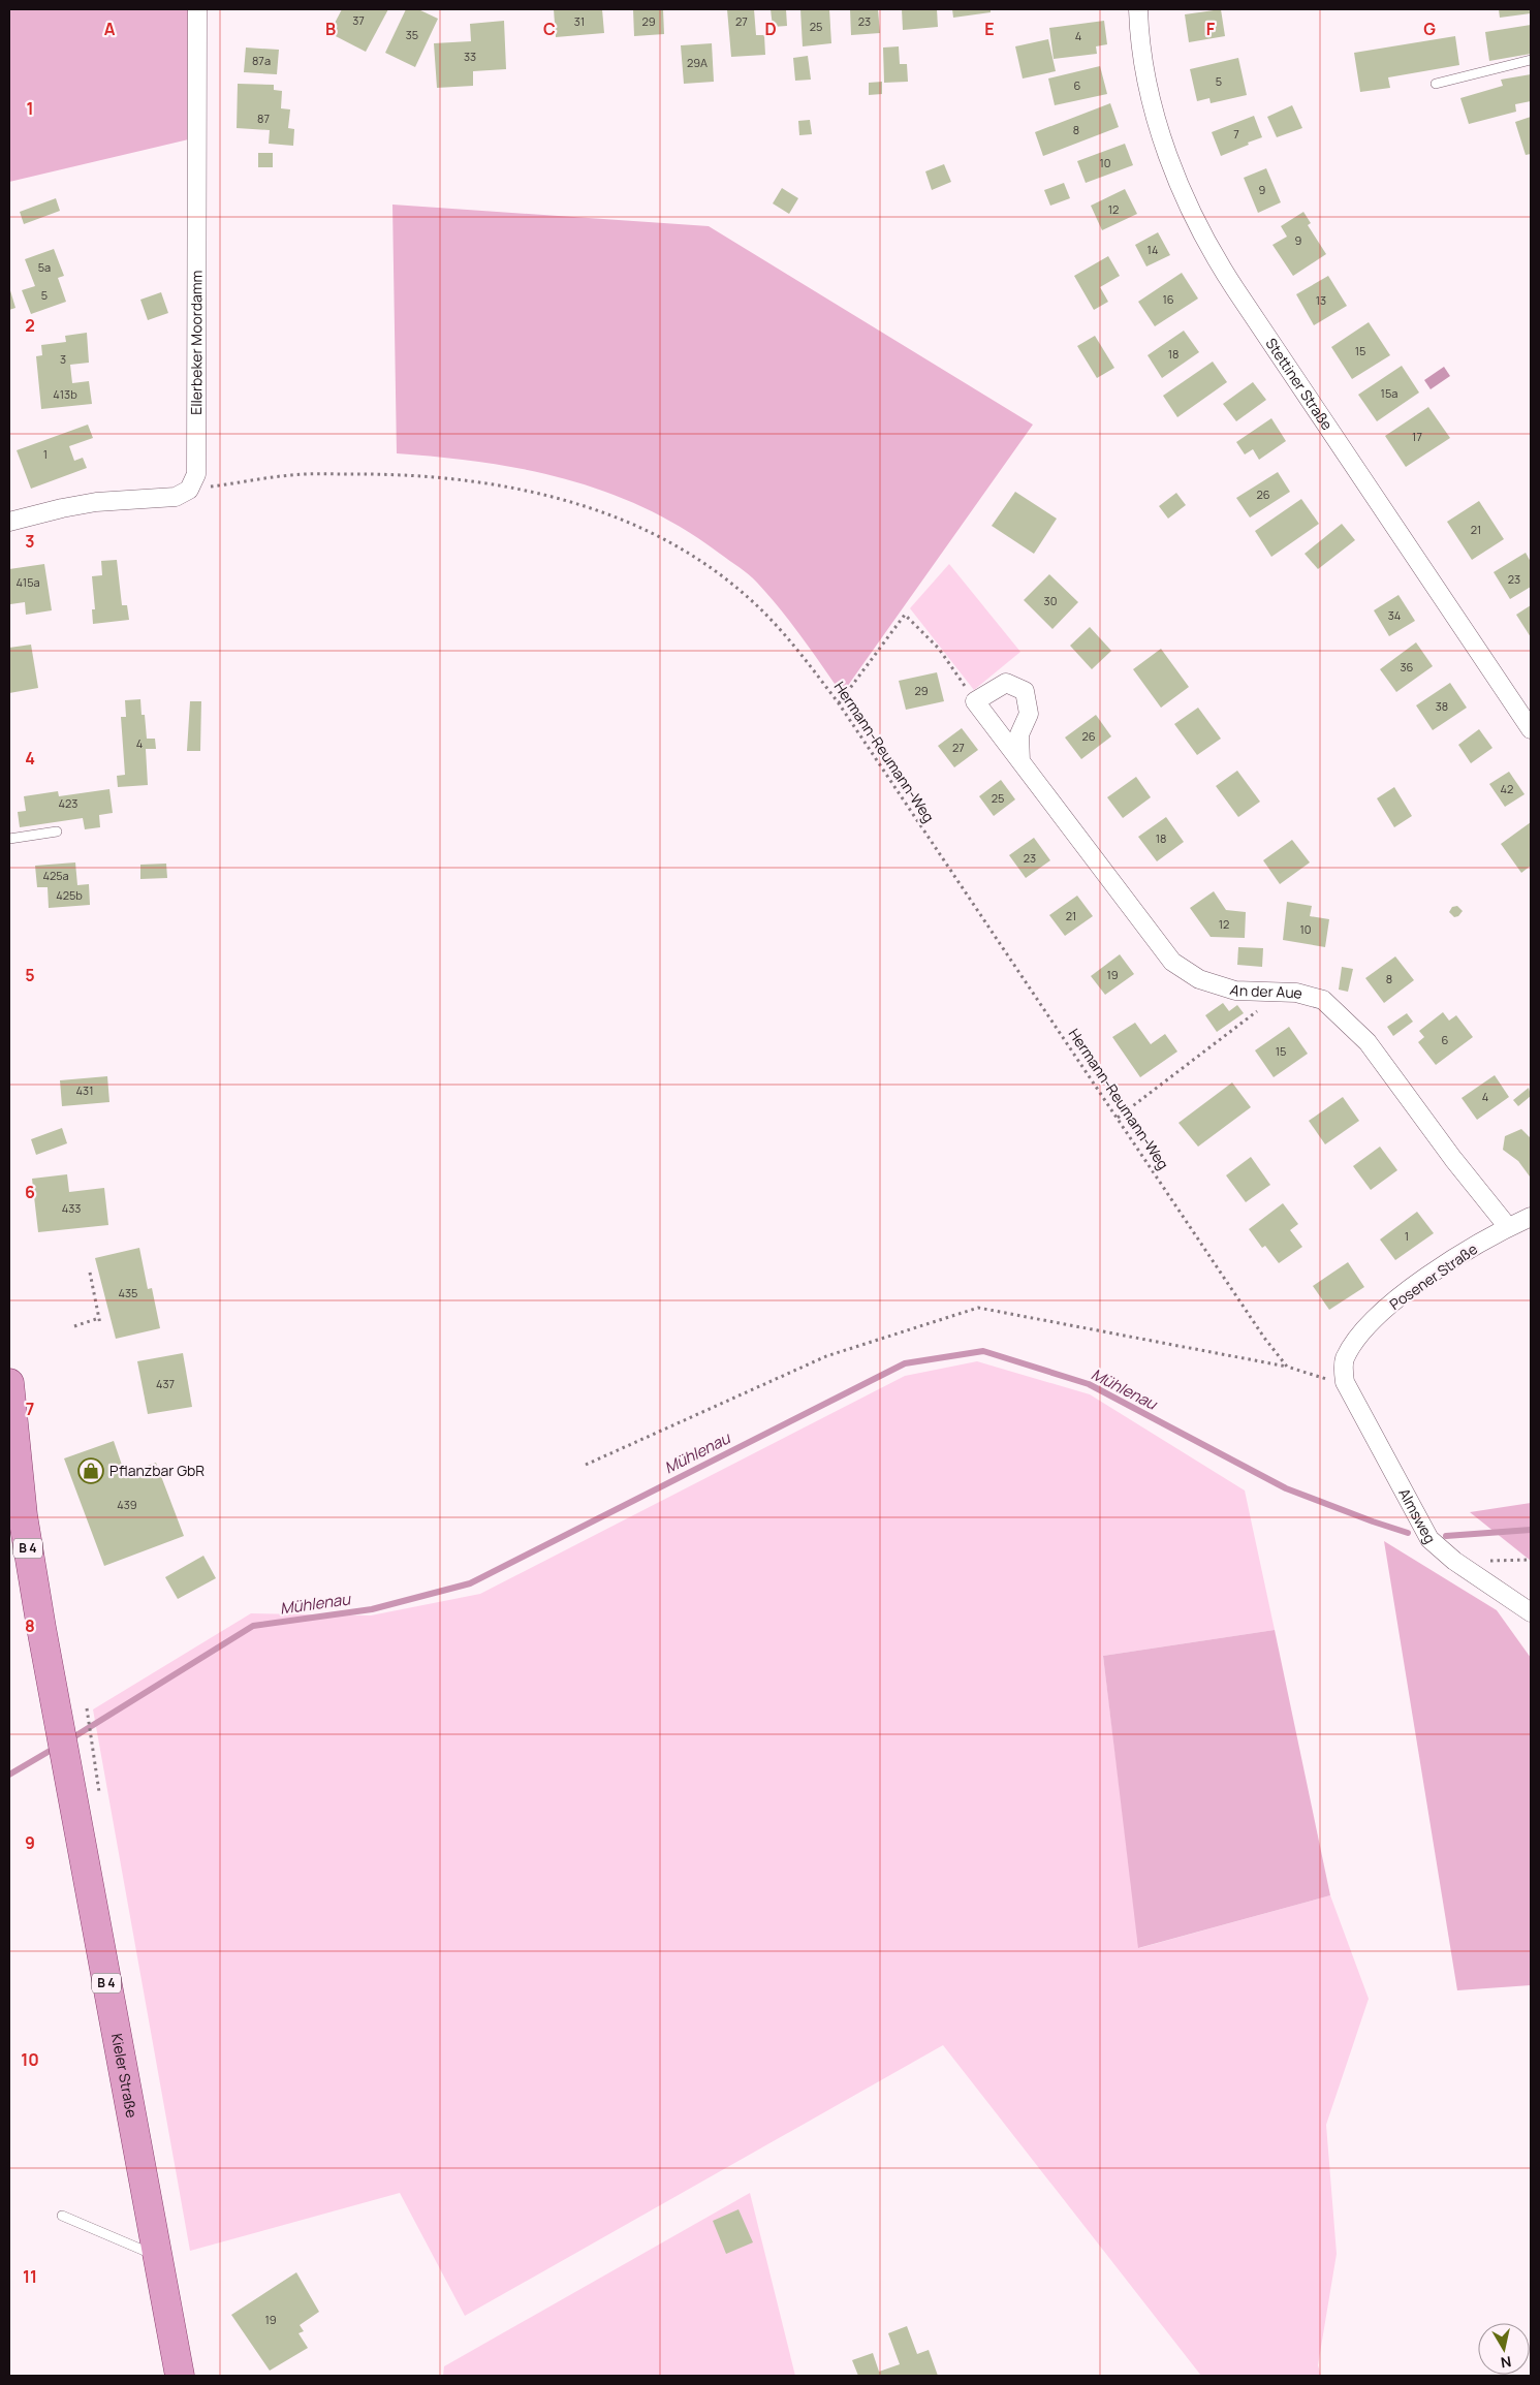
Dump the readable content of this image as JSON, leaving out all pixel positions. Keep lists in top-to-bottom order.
{
  "streets": {
    "main road": ["B 4", "Kieler Straße"],
    "street": [
      "Ellerbeker Moordamm",
      "Stettiner Straße",
      "An der Aue",
      "Posener Straße",
      "Almsweg"
    ],
    "path": ["Hermann-Reumann-Weg"]
  },
  "crossings": [
    ["Ellerbeker Moordamm", "Hermann-Reumann-Weg"],
    ["An der Aue", "Posener Straße"],
    ["Posener Straße", "Almsweg"]
  ],
  "water": ["Mühlenau"],
  "places": {
    "shop": ["Pflanzbar GbR"]
  },
  "house_numbers": [
    "37",
    "31",
    "29",
    "27",
    "23",
    "25",
    "35",
    "4",
    "33",
    "87a",
    "29A",
    "5",
    "6",
    "87",
    "8",
    "7",
    "10",
    "9",
    "12",
    "9",
    "14",
    "5a",
    "5",
    "16",
    "13",
    "15",
    "18",
    "3",
    "15a",
    "413b",
    "17",
    "1",
    "26",
    "21",
    "23",
    "415a",
    "30",
    "34",
    "36",
    "29",
    "38",
    "26",
    "4",
    "27",
    "42",
    "25",
    "423",
    "18",
    "23",
    "425a",
    "425b",
    "21",
    "12",
    "10",
    "19",
    "8",
    "6",
    "15",
    "431",
    "4",
    "433",
    "1",
    "435",
    "437",
    "439",
    "19"
  ],
  "north": "bottom",
  "grid": {
    "columns": [
      "A",
      "B",
      "C",
      "D",
      "E",
      "F",
      "G"
    ],
    "rows": [
      "1",
      "2",
      "3",
      "4",
      "5",
      "6",
      "7",
      "8",
      "9",
      "10",
      "11"
    ]
  }
}
